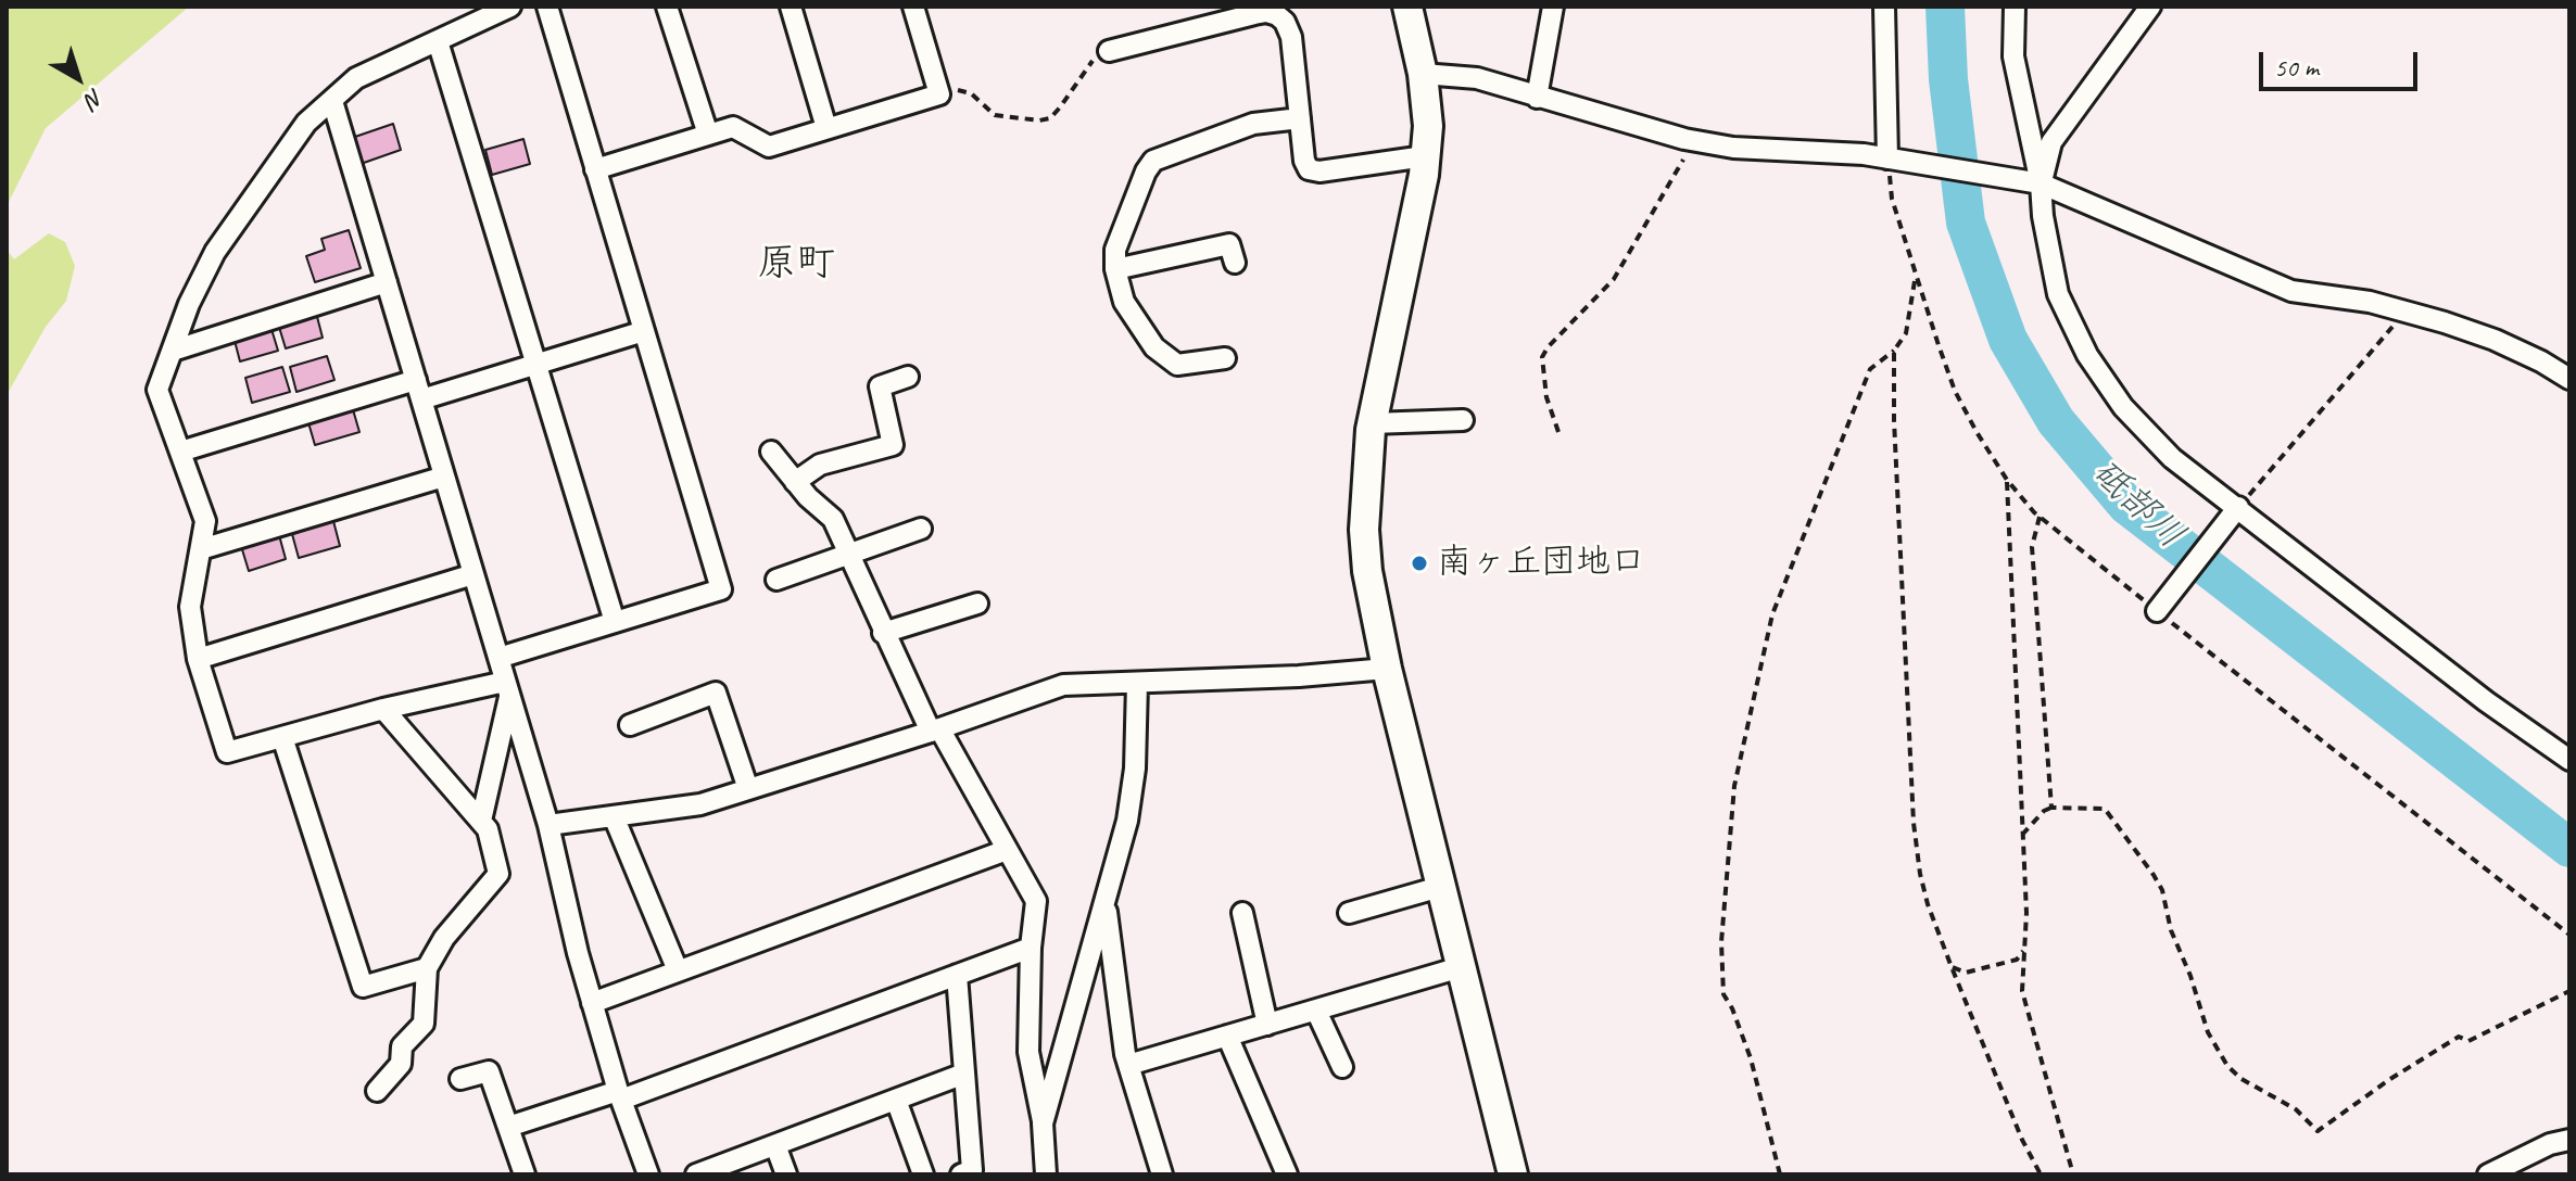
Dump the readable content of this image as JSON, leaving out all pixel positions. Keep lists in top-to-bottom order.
{
  "districts": ["原町"],
  "water": ["砥部川"],
  "places": ["南ヶ丘団地口"],
  "scale_bar": "50 m",
  "north": "bottom right"
}
